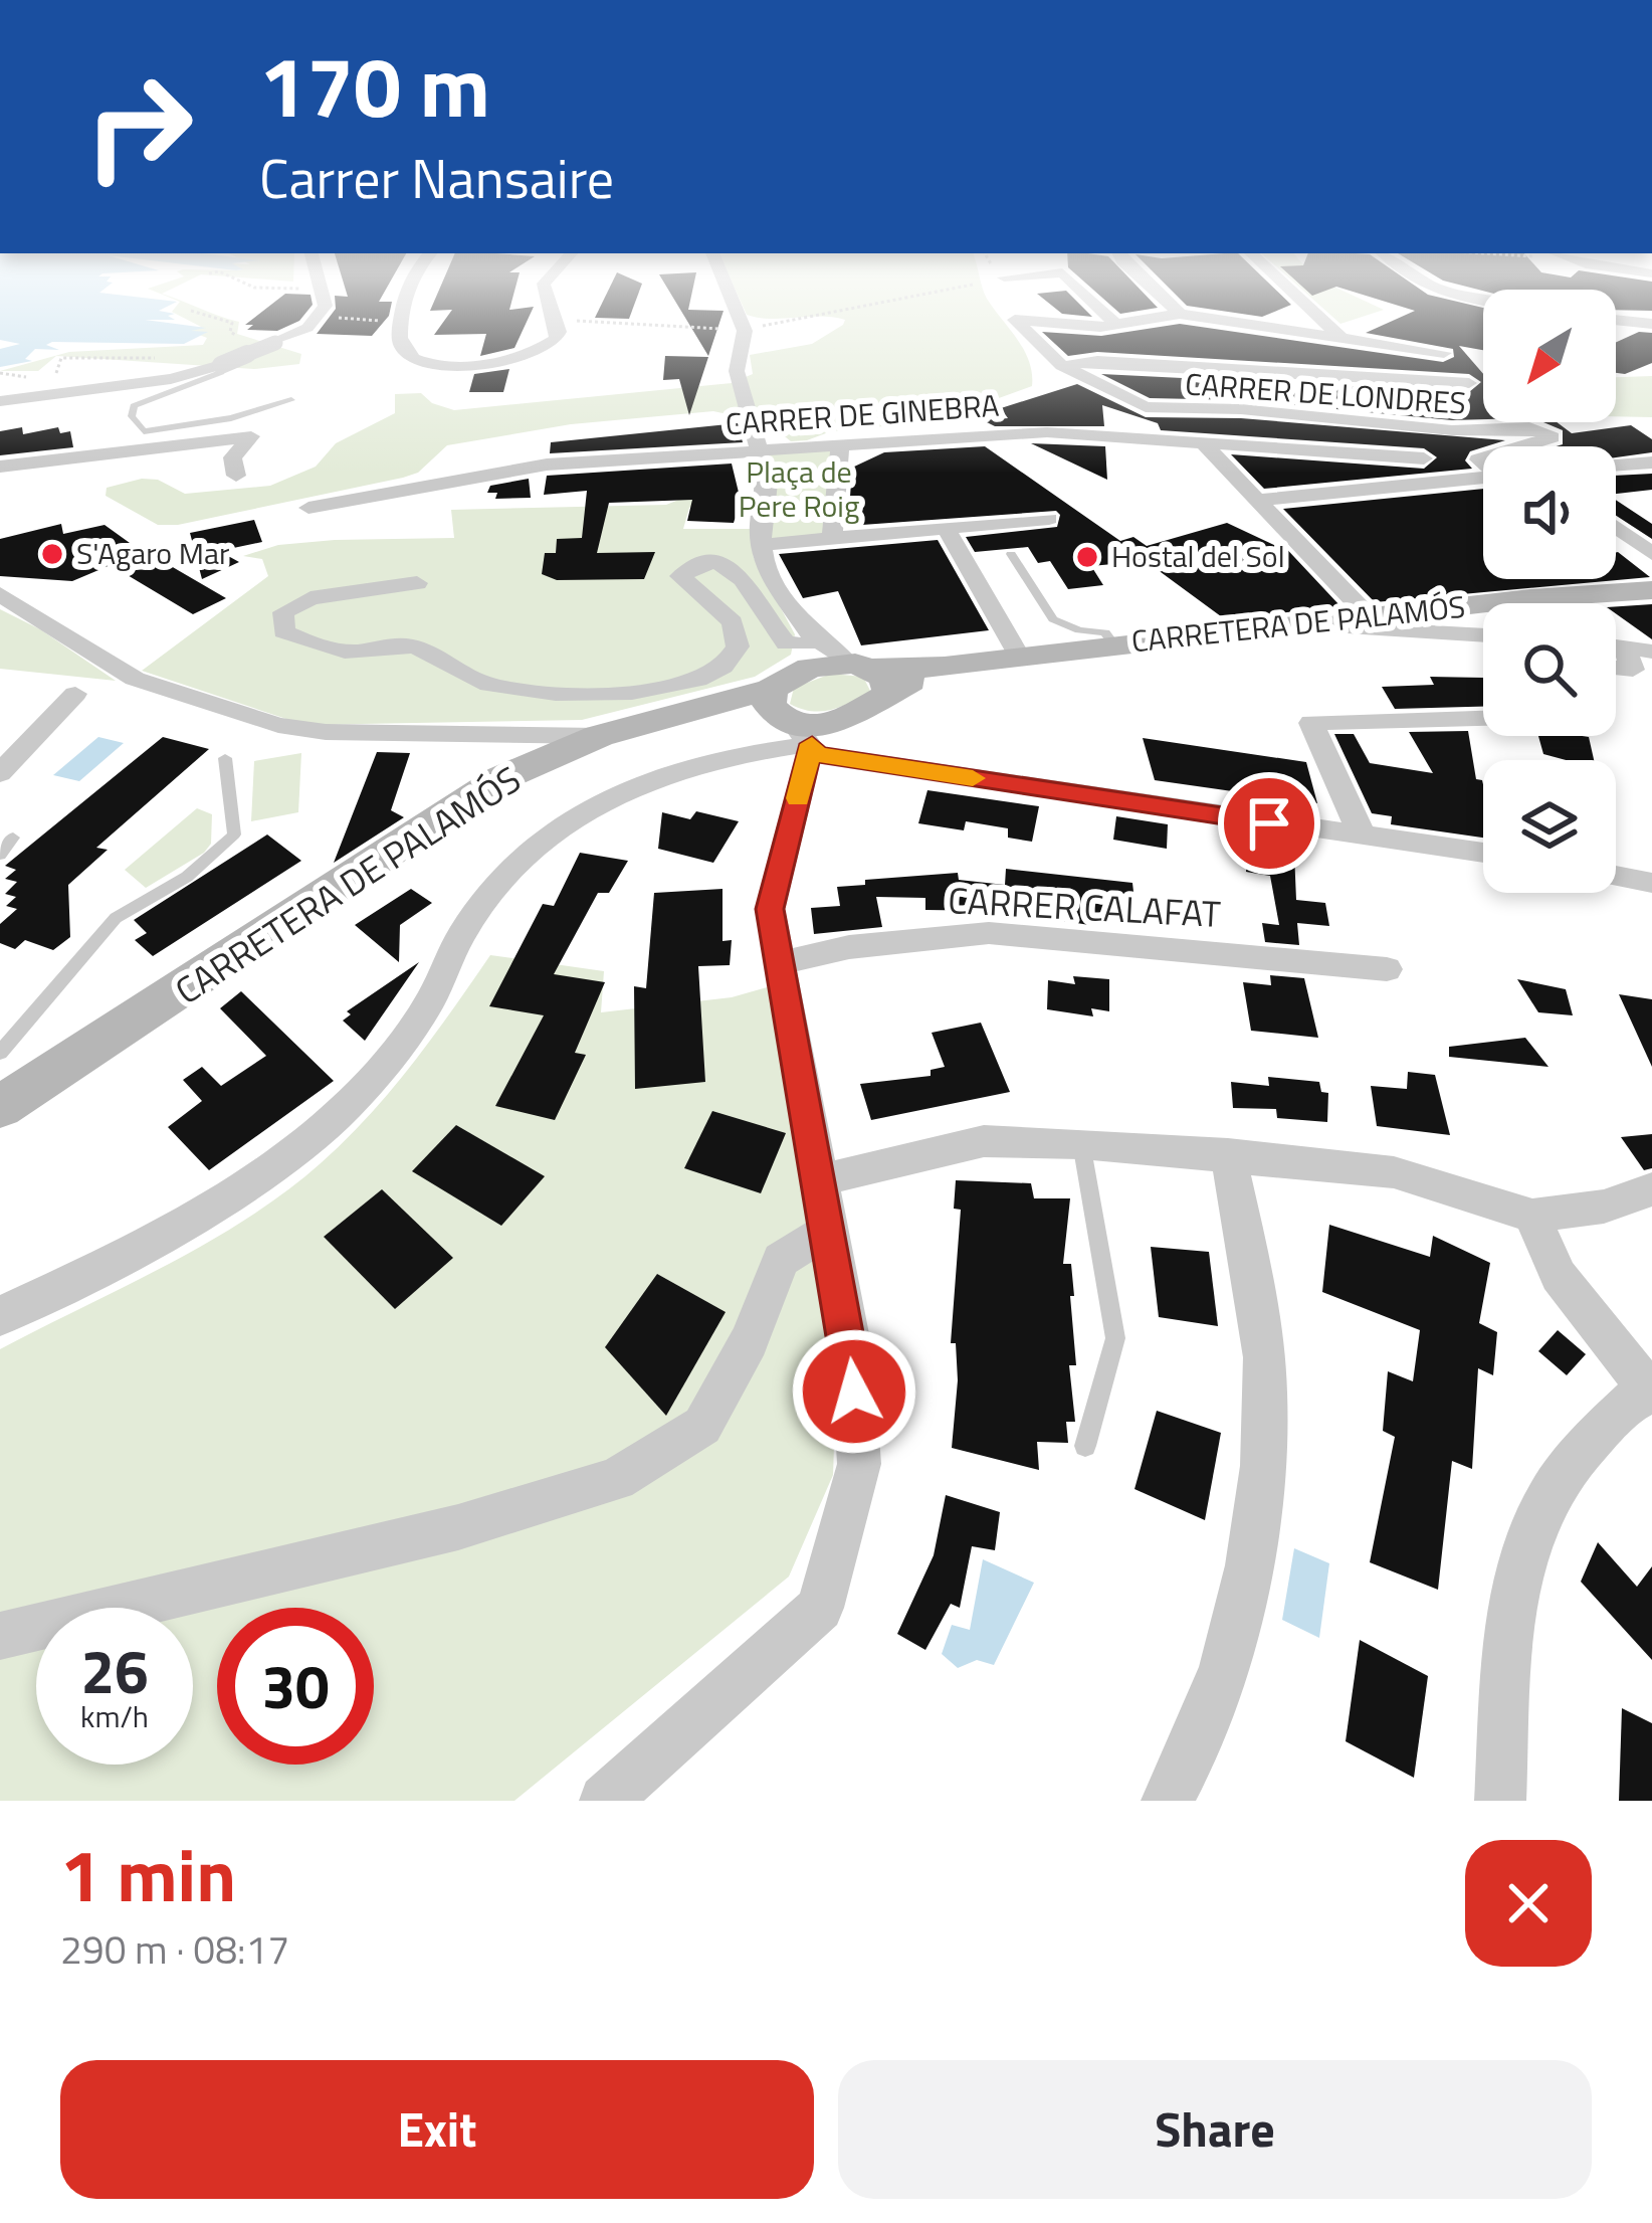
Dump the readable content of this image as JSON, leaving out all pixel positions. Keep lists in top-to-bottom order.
{
  "streets": {
    "main road": ["CARRETERA DE PALAMÓS"],
    "street": ["CARRER DE LONDRES", "CARRER DE GINEBRA", "CARRER CALAFAT"]
  },
  "parks": ["Plaça de Pere Roig"],
  "places": ["S'Agaro Mar", "Hostal del Sol"],
  "north": "bottom left",
  "page": {
    "turn": ["170 m", "Carrer Nansaire"],
    "speed": "26 km/h",
    "limit": "30",
    "heading": ["1 min", "290 m · 08:17"],
    "buttons": ["Exit", "Share"]
  }
}
